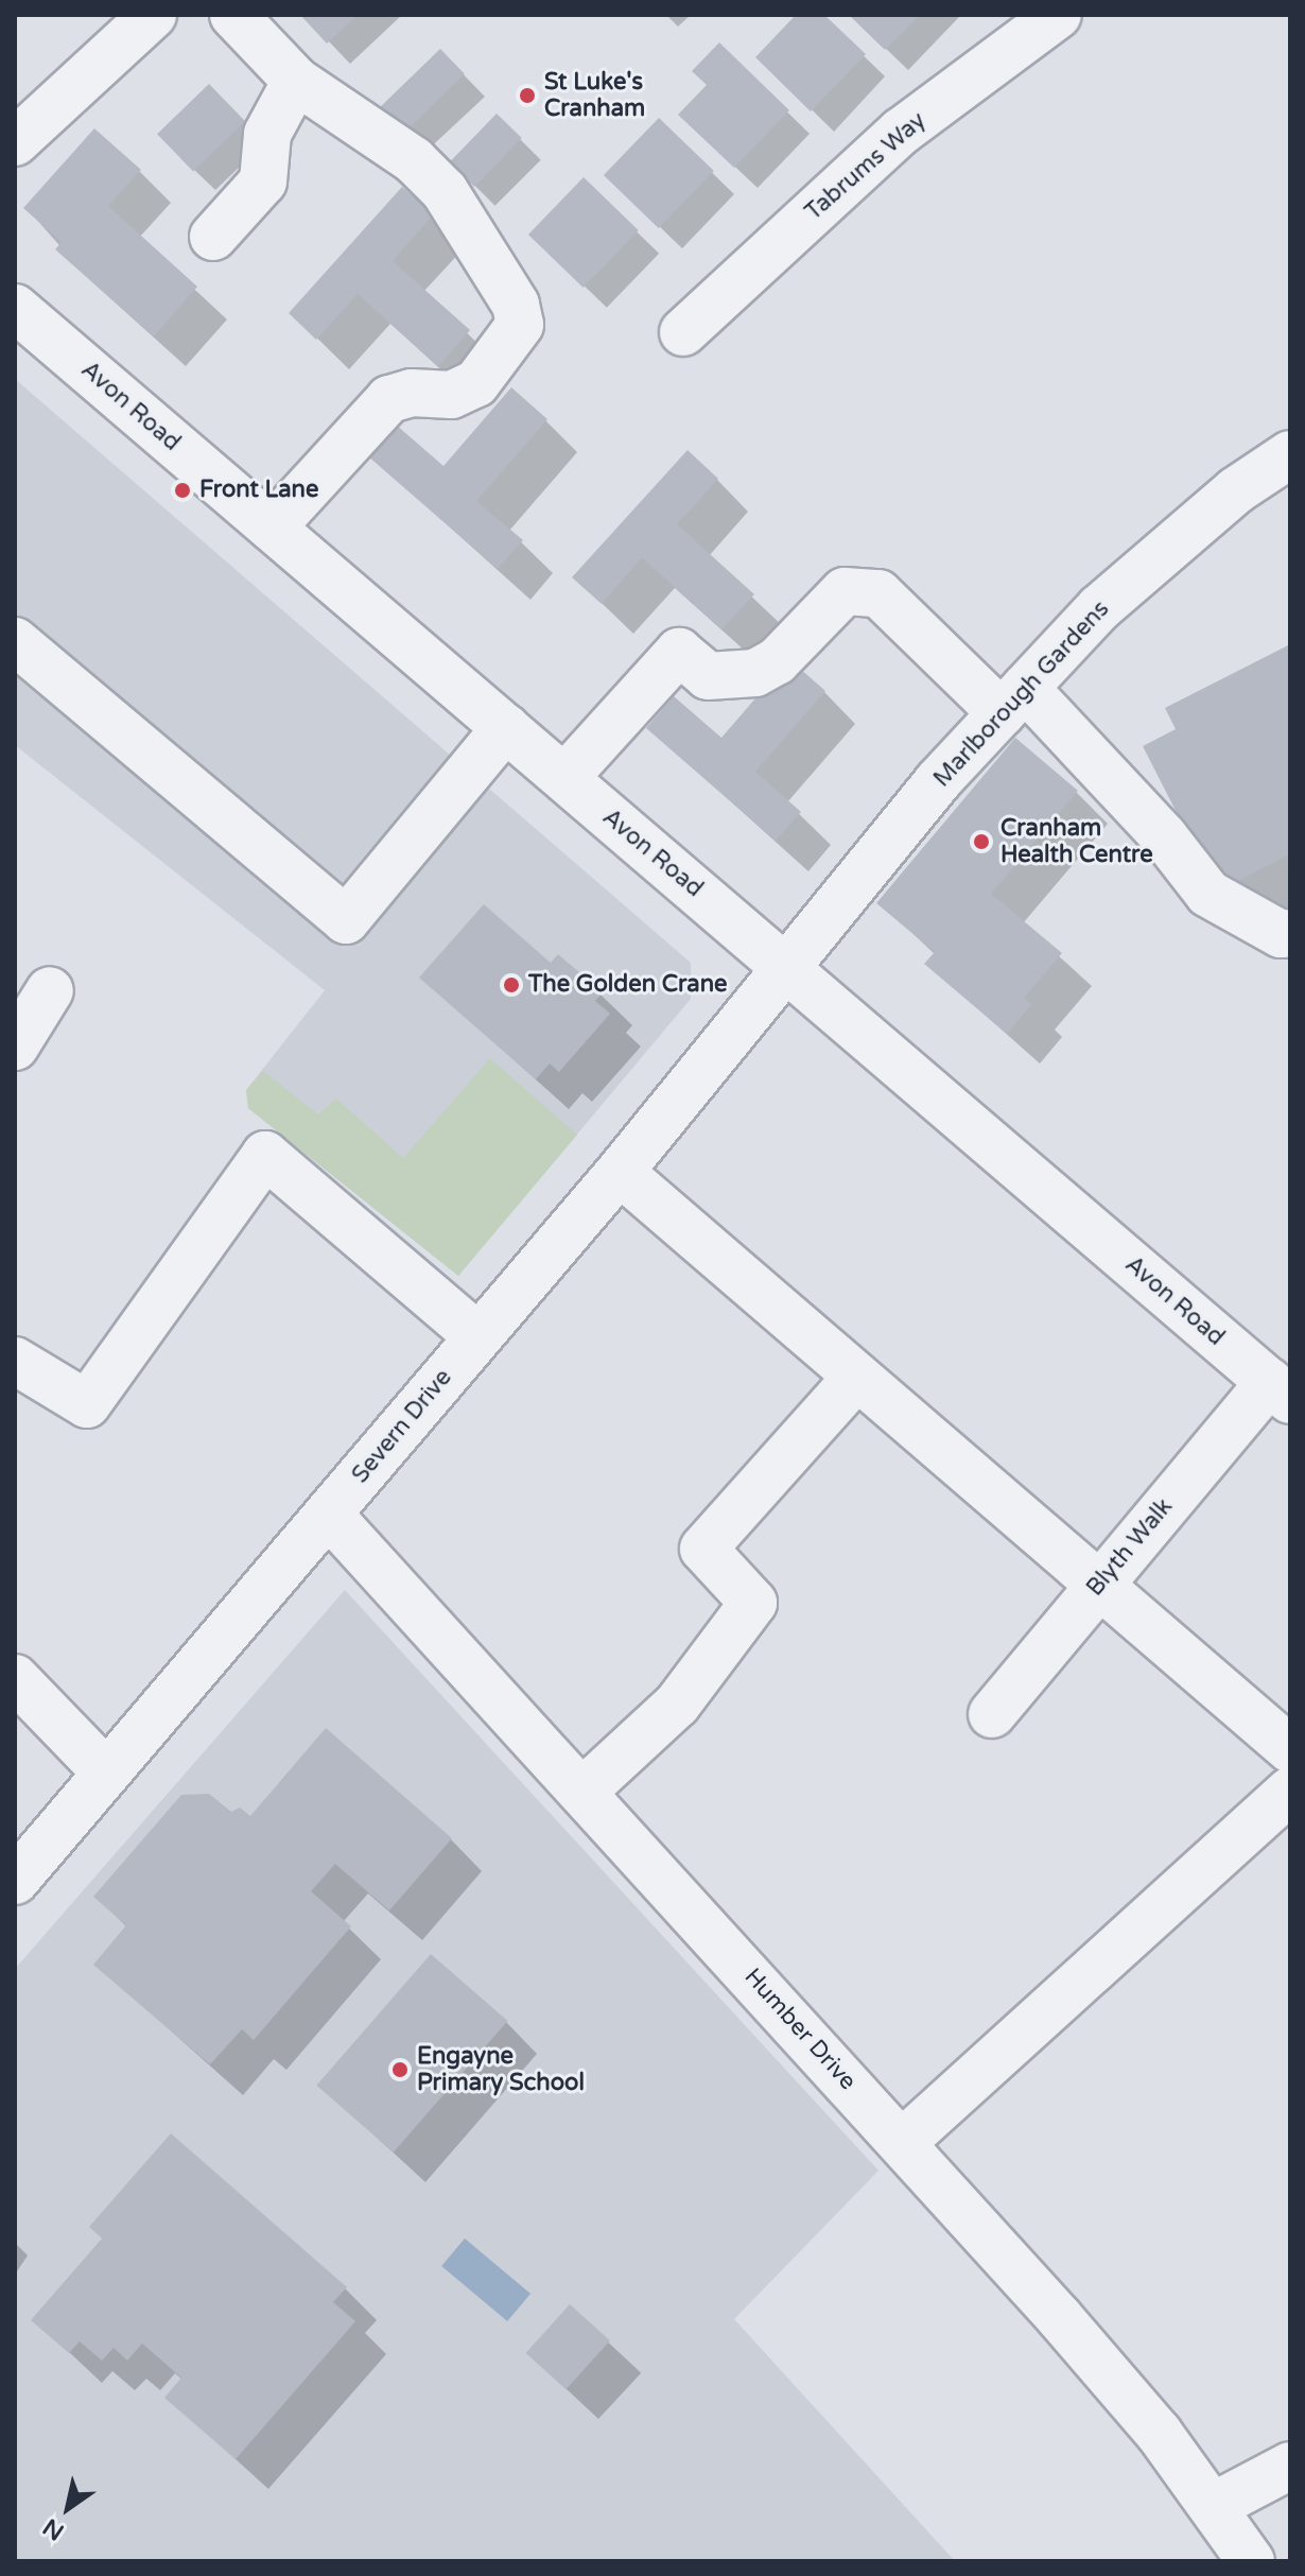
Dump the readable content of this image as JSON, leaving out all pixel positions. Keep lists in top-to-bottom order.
{
  "streets": {
    "street": [
      "Tabrums Way",
      "Avon Road",
      "Marlborough Gardens",
      "Severn Drive",
      "Blyth Walk",
      "Humber Drive"
    ]
  },
  "crossings": [
    ["Avon Road", "Marlborough Gardens"],
    ["Avon Road", "Severn Drive"],
    ["Avon Road", "Blyth Walk"],
    ["Marlborough Gardens", "Severn Drive"],
    ["Severn Drive", "Humber Drive"]
  ],
  "places": [
    "St Luke's Cranham",
    "Front Lane",
    "Cranham Health Centre",
    "The Golden Crane",
    "Engayne Primary School"
  ],
  "north": "bottom left"
}
